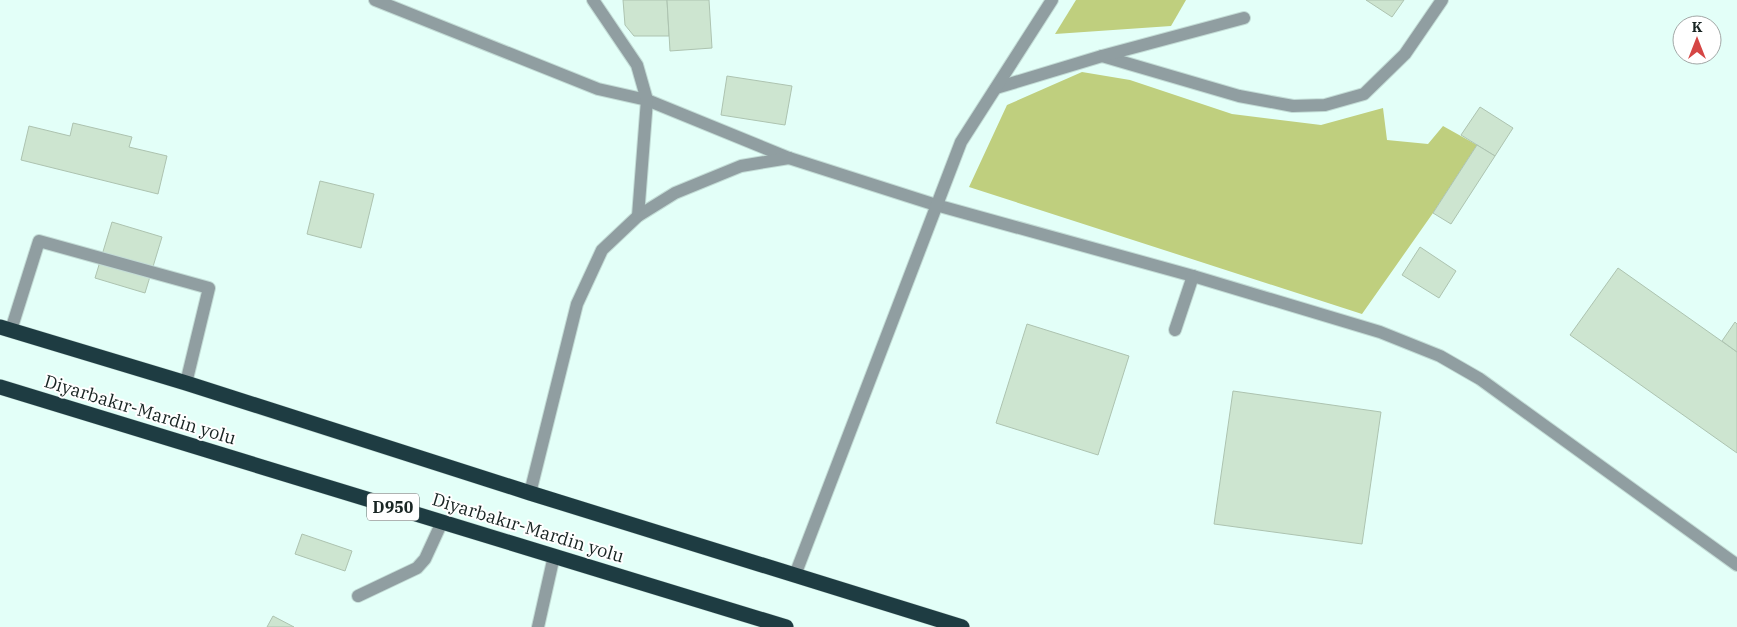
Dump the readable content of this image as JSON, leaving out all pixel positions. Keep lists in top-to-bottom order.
{
  "streets": {
    "highway": ["Diyarbakır-Mardin yolu", "D950"]
  },
  "north": "top"
}
